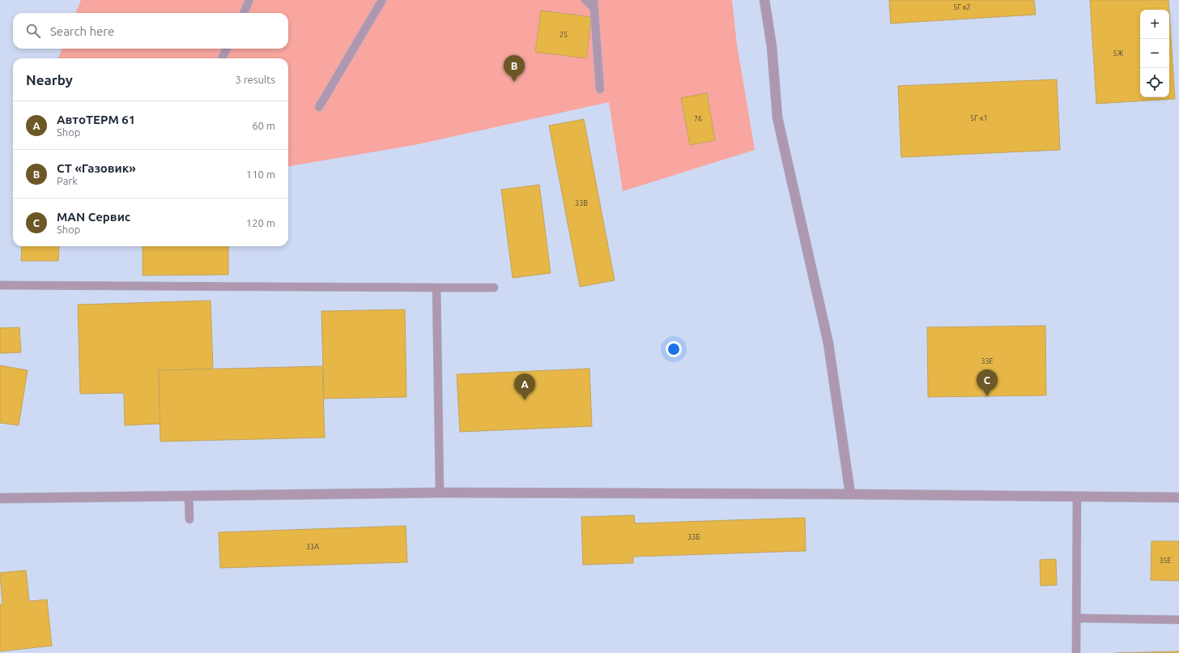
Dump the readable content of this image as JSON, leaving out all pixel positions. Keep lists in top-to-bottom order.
{
  "house_numbers": [
    "5Г к2",
    "25",
    "5Ж",
    "5Г к1",
    "76",
    "33В",
    "33Е",
    "33Б",
    "33А",
    "35Е"
  ],
  "page": {
    "map_buttons": ["+", "−"],
    "search": "Search here",
    "pins": ["B", "C", "A"],
    "heading": ["Nearby", "3 results"],
    "list": [
      {
        "mark": "A",
        "name": "АвтоТЕРМ 61",
        "note": "Shop",
        "value": "60 m"
      },
      {
        "mark": "B",
        "name": "СТ «Газовик»",
        "note": "Park",
        "value": "110 m"
      },
      {
        "mark": "C",
        "name": "MAN Сервис",
        "note": "Shop",
        "value": "120 m"
      }
    ]
  }
}
